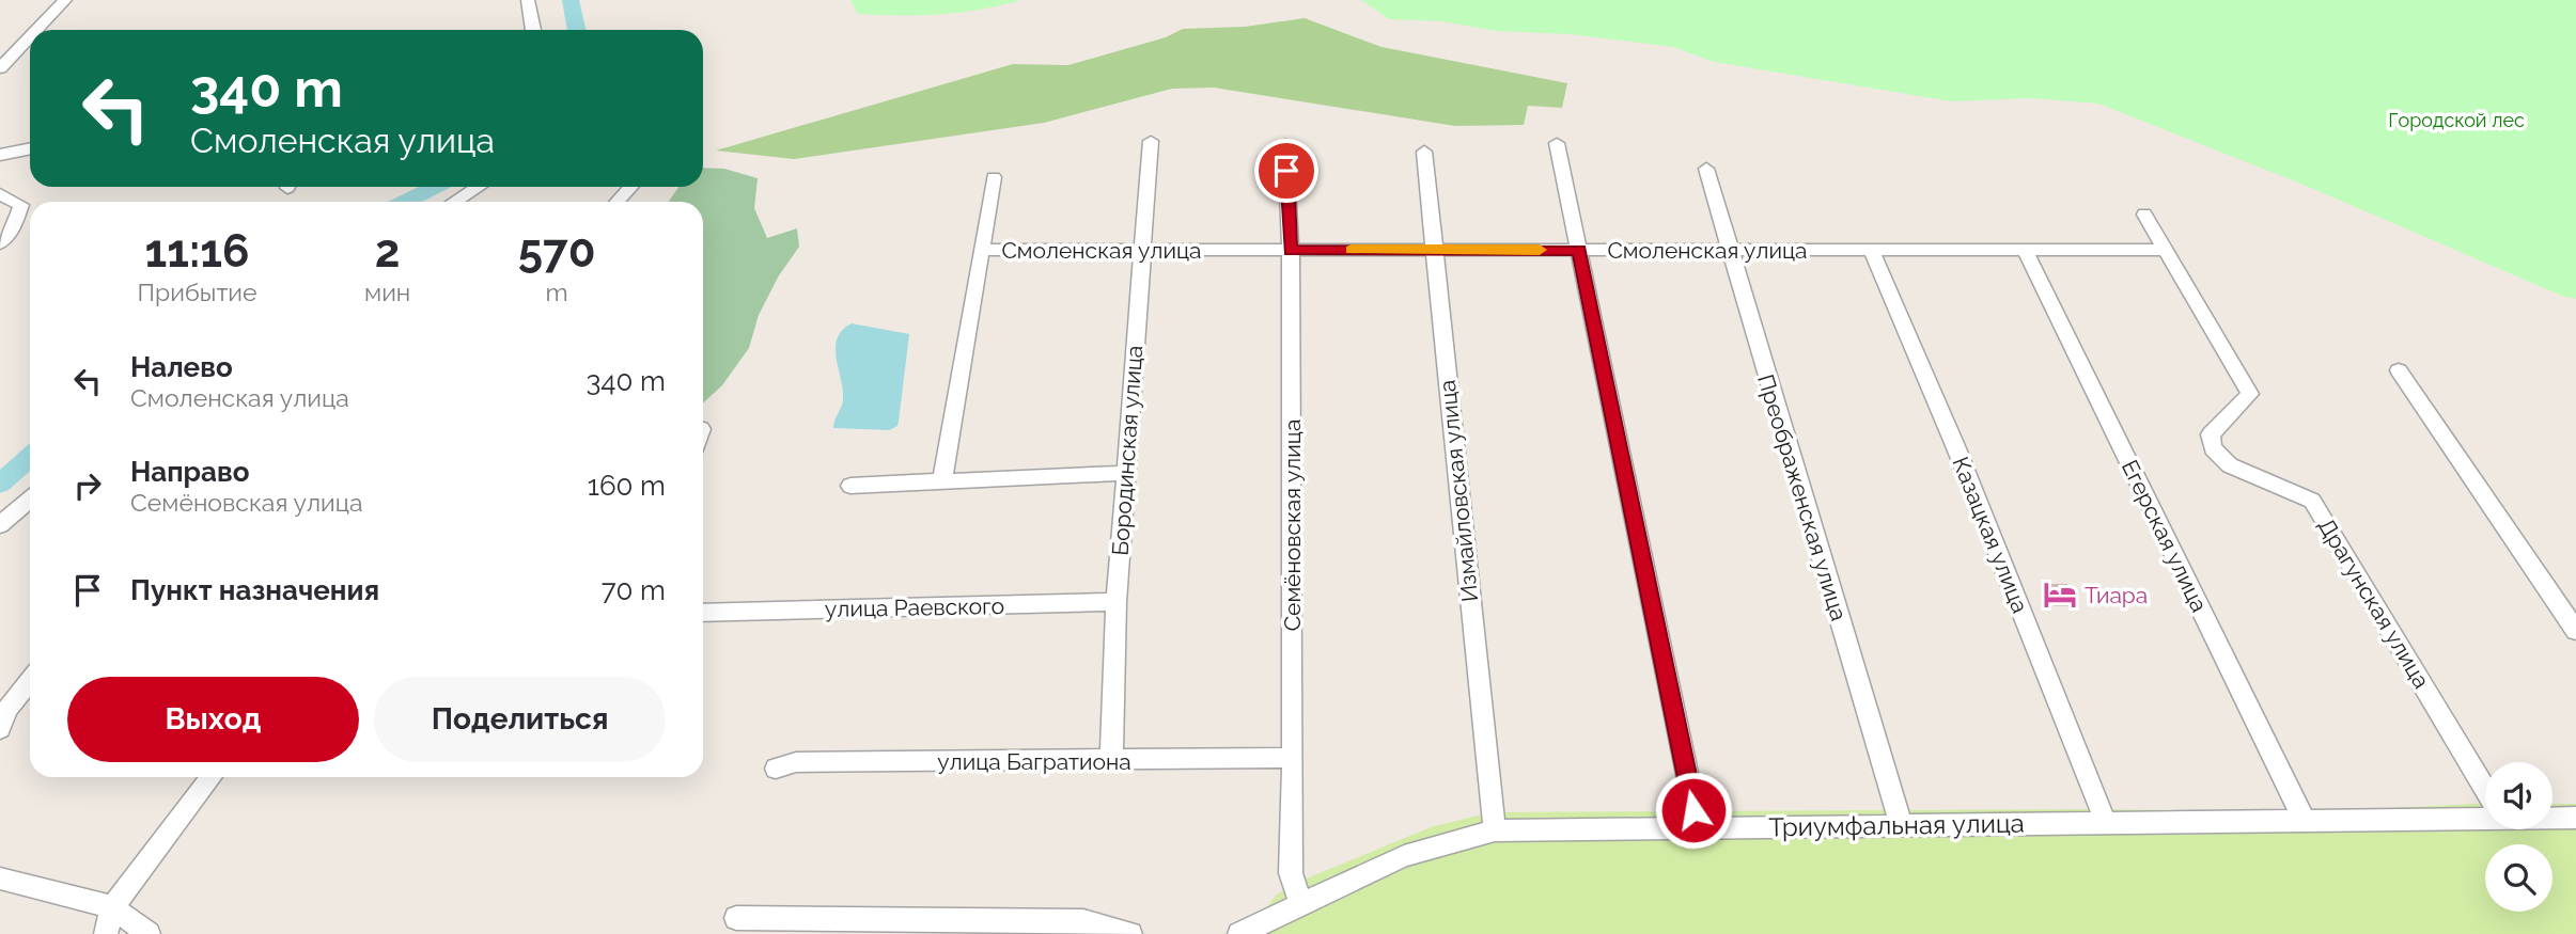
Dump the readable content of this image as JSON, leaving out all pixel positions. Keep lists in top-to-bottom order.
{
  "streets": {
    "street": [
      "Смоленская улица",
      "Бородинская улица",
      "Измайловская улица",
      "Преображенская улица",
      "Семёновская улица",
      "Казацкая улица",
      "Егерская улица",
      "Драгунская улица",
      "улица Раевского",
      "улица Багратиона",
      "Триумфальная улица"
    ]
  },
  "crossings": [
    ["Смоленская улица", "Бородинская улица"],
    ["Смоленская улица", "Измайловская улица"],
    ["Смоленская улица", "Преображенская улица"],
    ["Смоленская улица", "Семёновская улица"],
    ["Смоленская улица", "Казацкая улица"],
    ["Смоленская улица", "Егерская улица"],
    ["Смоленская улица", "Драгунская улица"],
    ["Бородинская улица", "улица Раевского"],
    ["Бородинская улица", "улица Багратиона"],
    ["Измайловская улица", "Триумфальная улица"],
    ["Преображенская улица", "Триумфальная улица"],
    ["Семёновская улица", "улица Багратиона"],
    ["Семёновская улица", "Триумфальная улица"],
    ["Казацкая улица", "Триумфальная улица"],
    ["Егерская улица", "Триумфальная улица"]
  ],
  "parks": ["Городской лес"],
  "places": {
    "hotel": ["Тиара"]
  },
  "page": {
    "turn": ["340 m", "Смоленская улица"],
    "eta": [
      "11:16",
      "Прибытие",
      "2",
      "мин",
      "570",
      "m"
    ],
    "list": [
      {
        "name": "Налево",
        "note": "Смоленская улица",
        "value": "340 m"
      },
      {
        "name": "Направо",
        "note": "Семёновская улица",
        "value": "160 m"
      },
      {
        "name": "Пункт назначения",
        "value": "70 m"
      }
    ],
    "buttons": ["Выход", "Поделиться"]
  }
}
